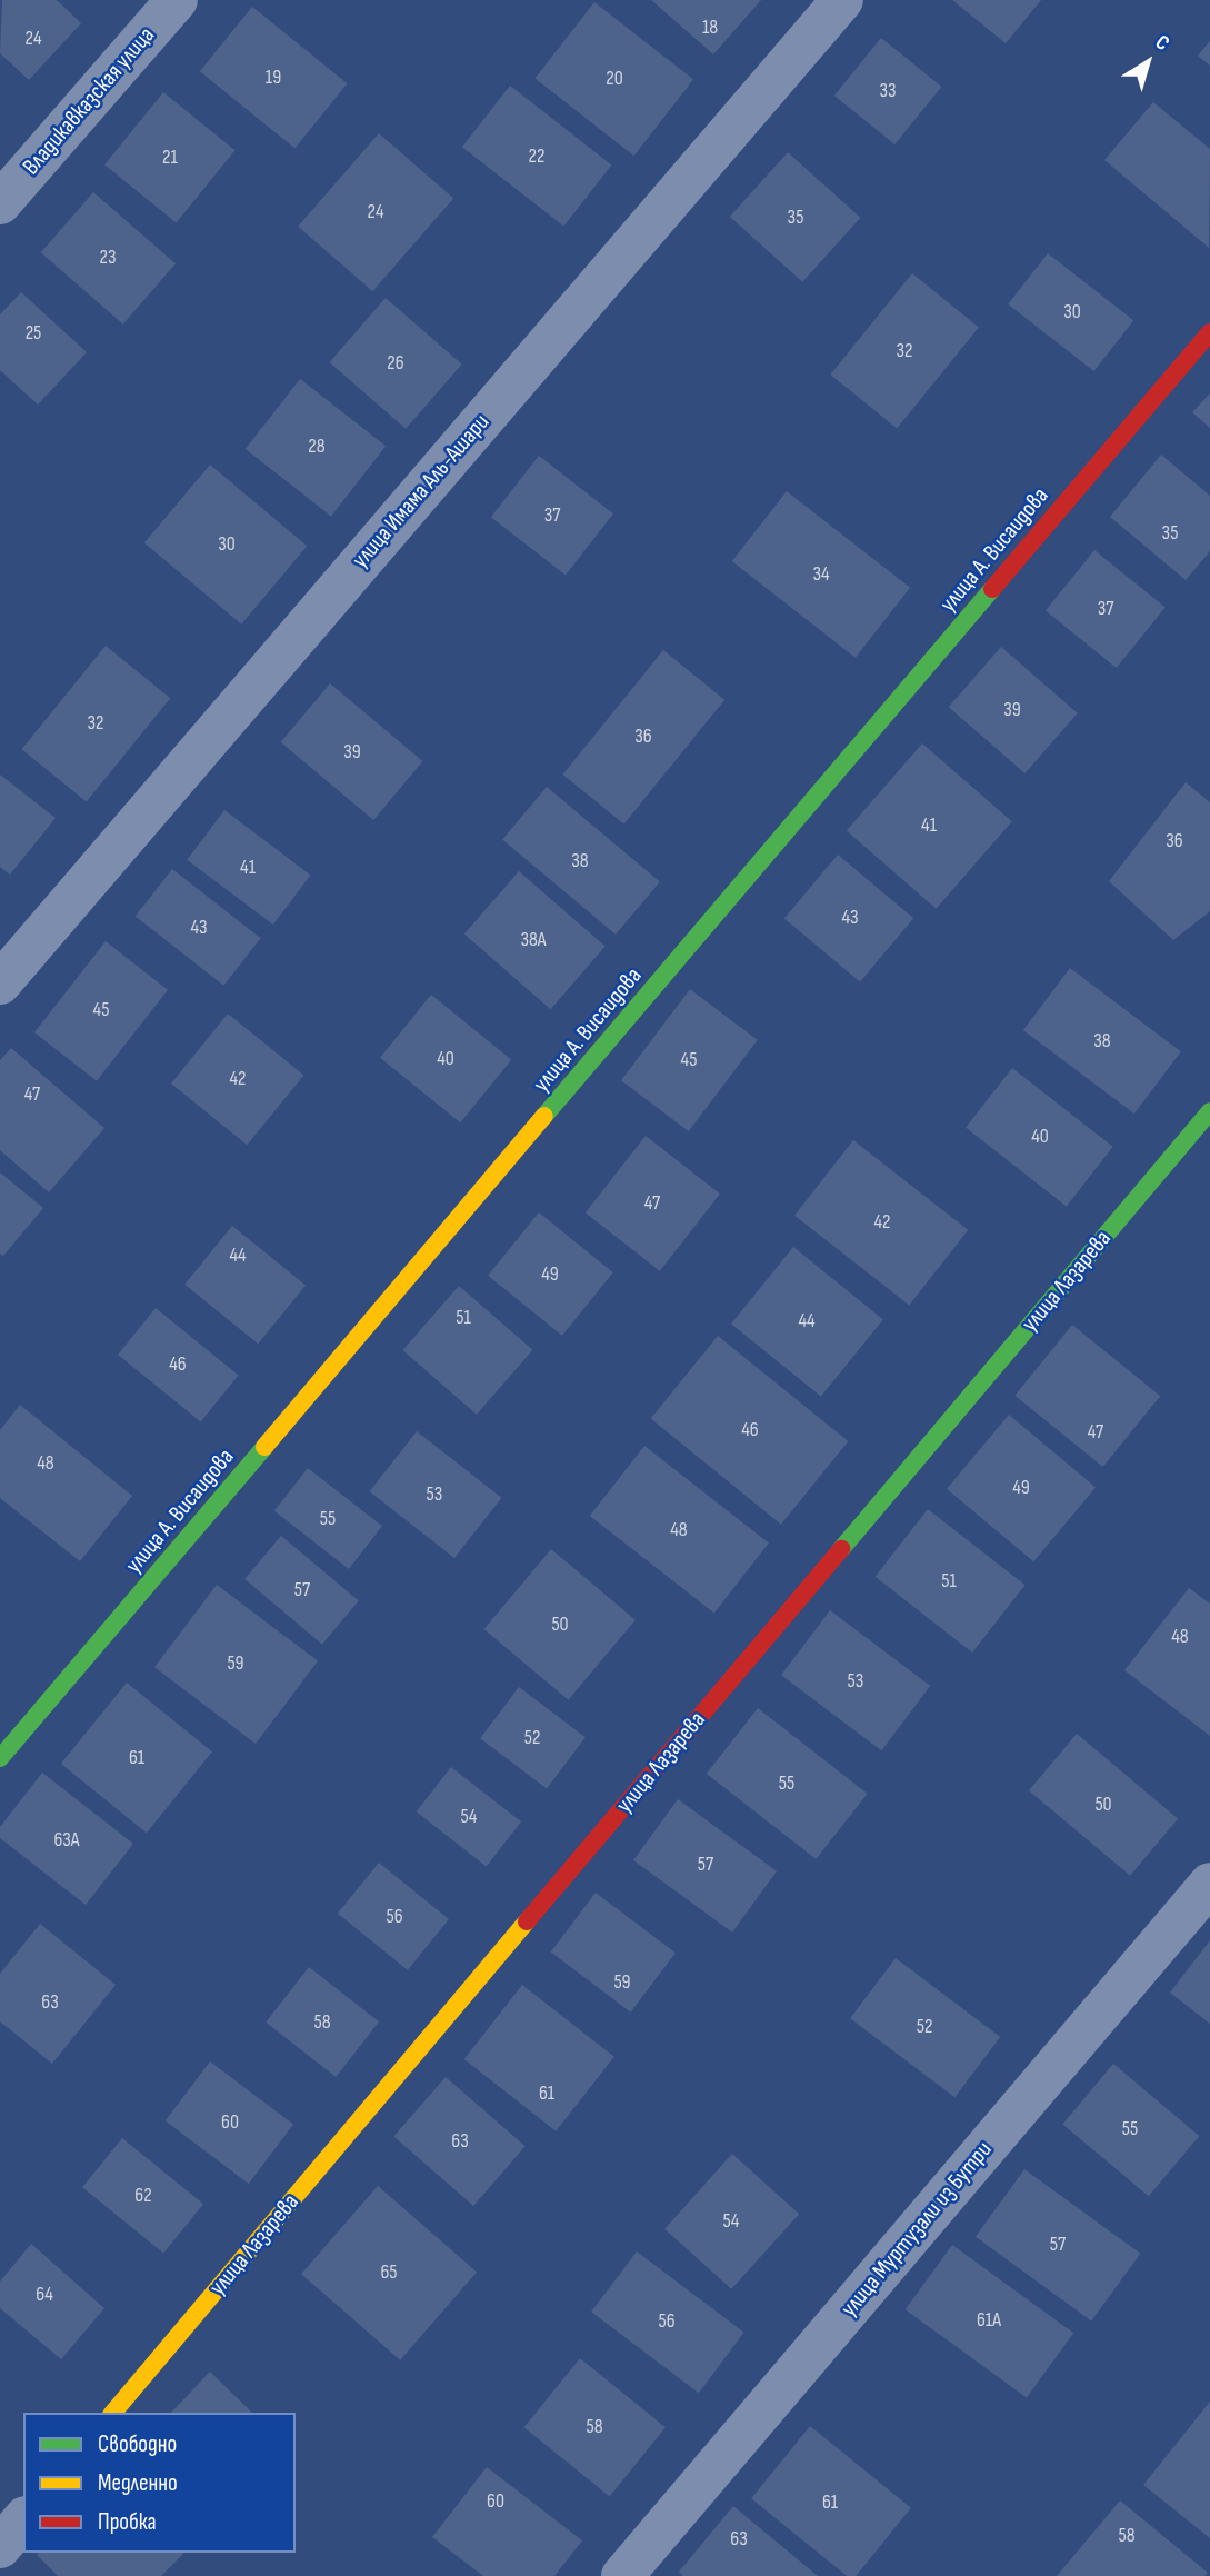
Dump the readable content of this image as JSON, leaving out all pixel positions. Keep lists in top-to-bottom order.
{
  "streets": {
    "street": [
      "Владикавказская улица",
      "улица Имама Аль-Ашари",
      "улица А. Висаидова",
      "улица Лазарева",
      "улица Муртузали из Бутри"
    ]
  },
  "house_numbers": [
    "18",
    "24",
    "19",
    "20",
    "33",
    "22",
    "21",
    "24",
    "35",
    "23",
    "30",
    "25",
    "32",
    "26",
    "28",
    "37",
    "35",
    "30",
    "34",
    "37",
    "39",
    "32",
    "36",
    "39",
    "41",
    "36",
    "38",
    "41",
    "43",
    "43",
    "38А",
    "45",
    "38",
    "40",
    "45",
    "42",
    "47",
    "40",
    "47",
    "42",
    "44",
    "49",
    "51",
    "44",
    "46",
    "46",
    "47",
    "48",
    "49",
    "53",
    "55",
    "48",
    "51",
    "57",
    "50",
    "48",
    "59",
    "53",
    "52",
    "61",
    "55",
    "50",
    "54",
    "63А",
    "57",
    "56",
    "59",
    "63",
    "58",
    "52",
    "61",
    "60",
    "55",
    "63",
    "62",
    "54",
    "57",
    "65",
    "64",
    "61А",
    "56",
    "58",
    "60",
    "61",
    "58",
    "63"
  ],
  "legend": ["Свободно", "Медленно", "Пробка"],
  "north": "top right"
}
